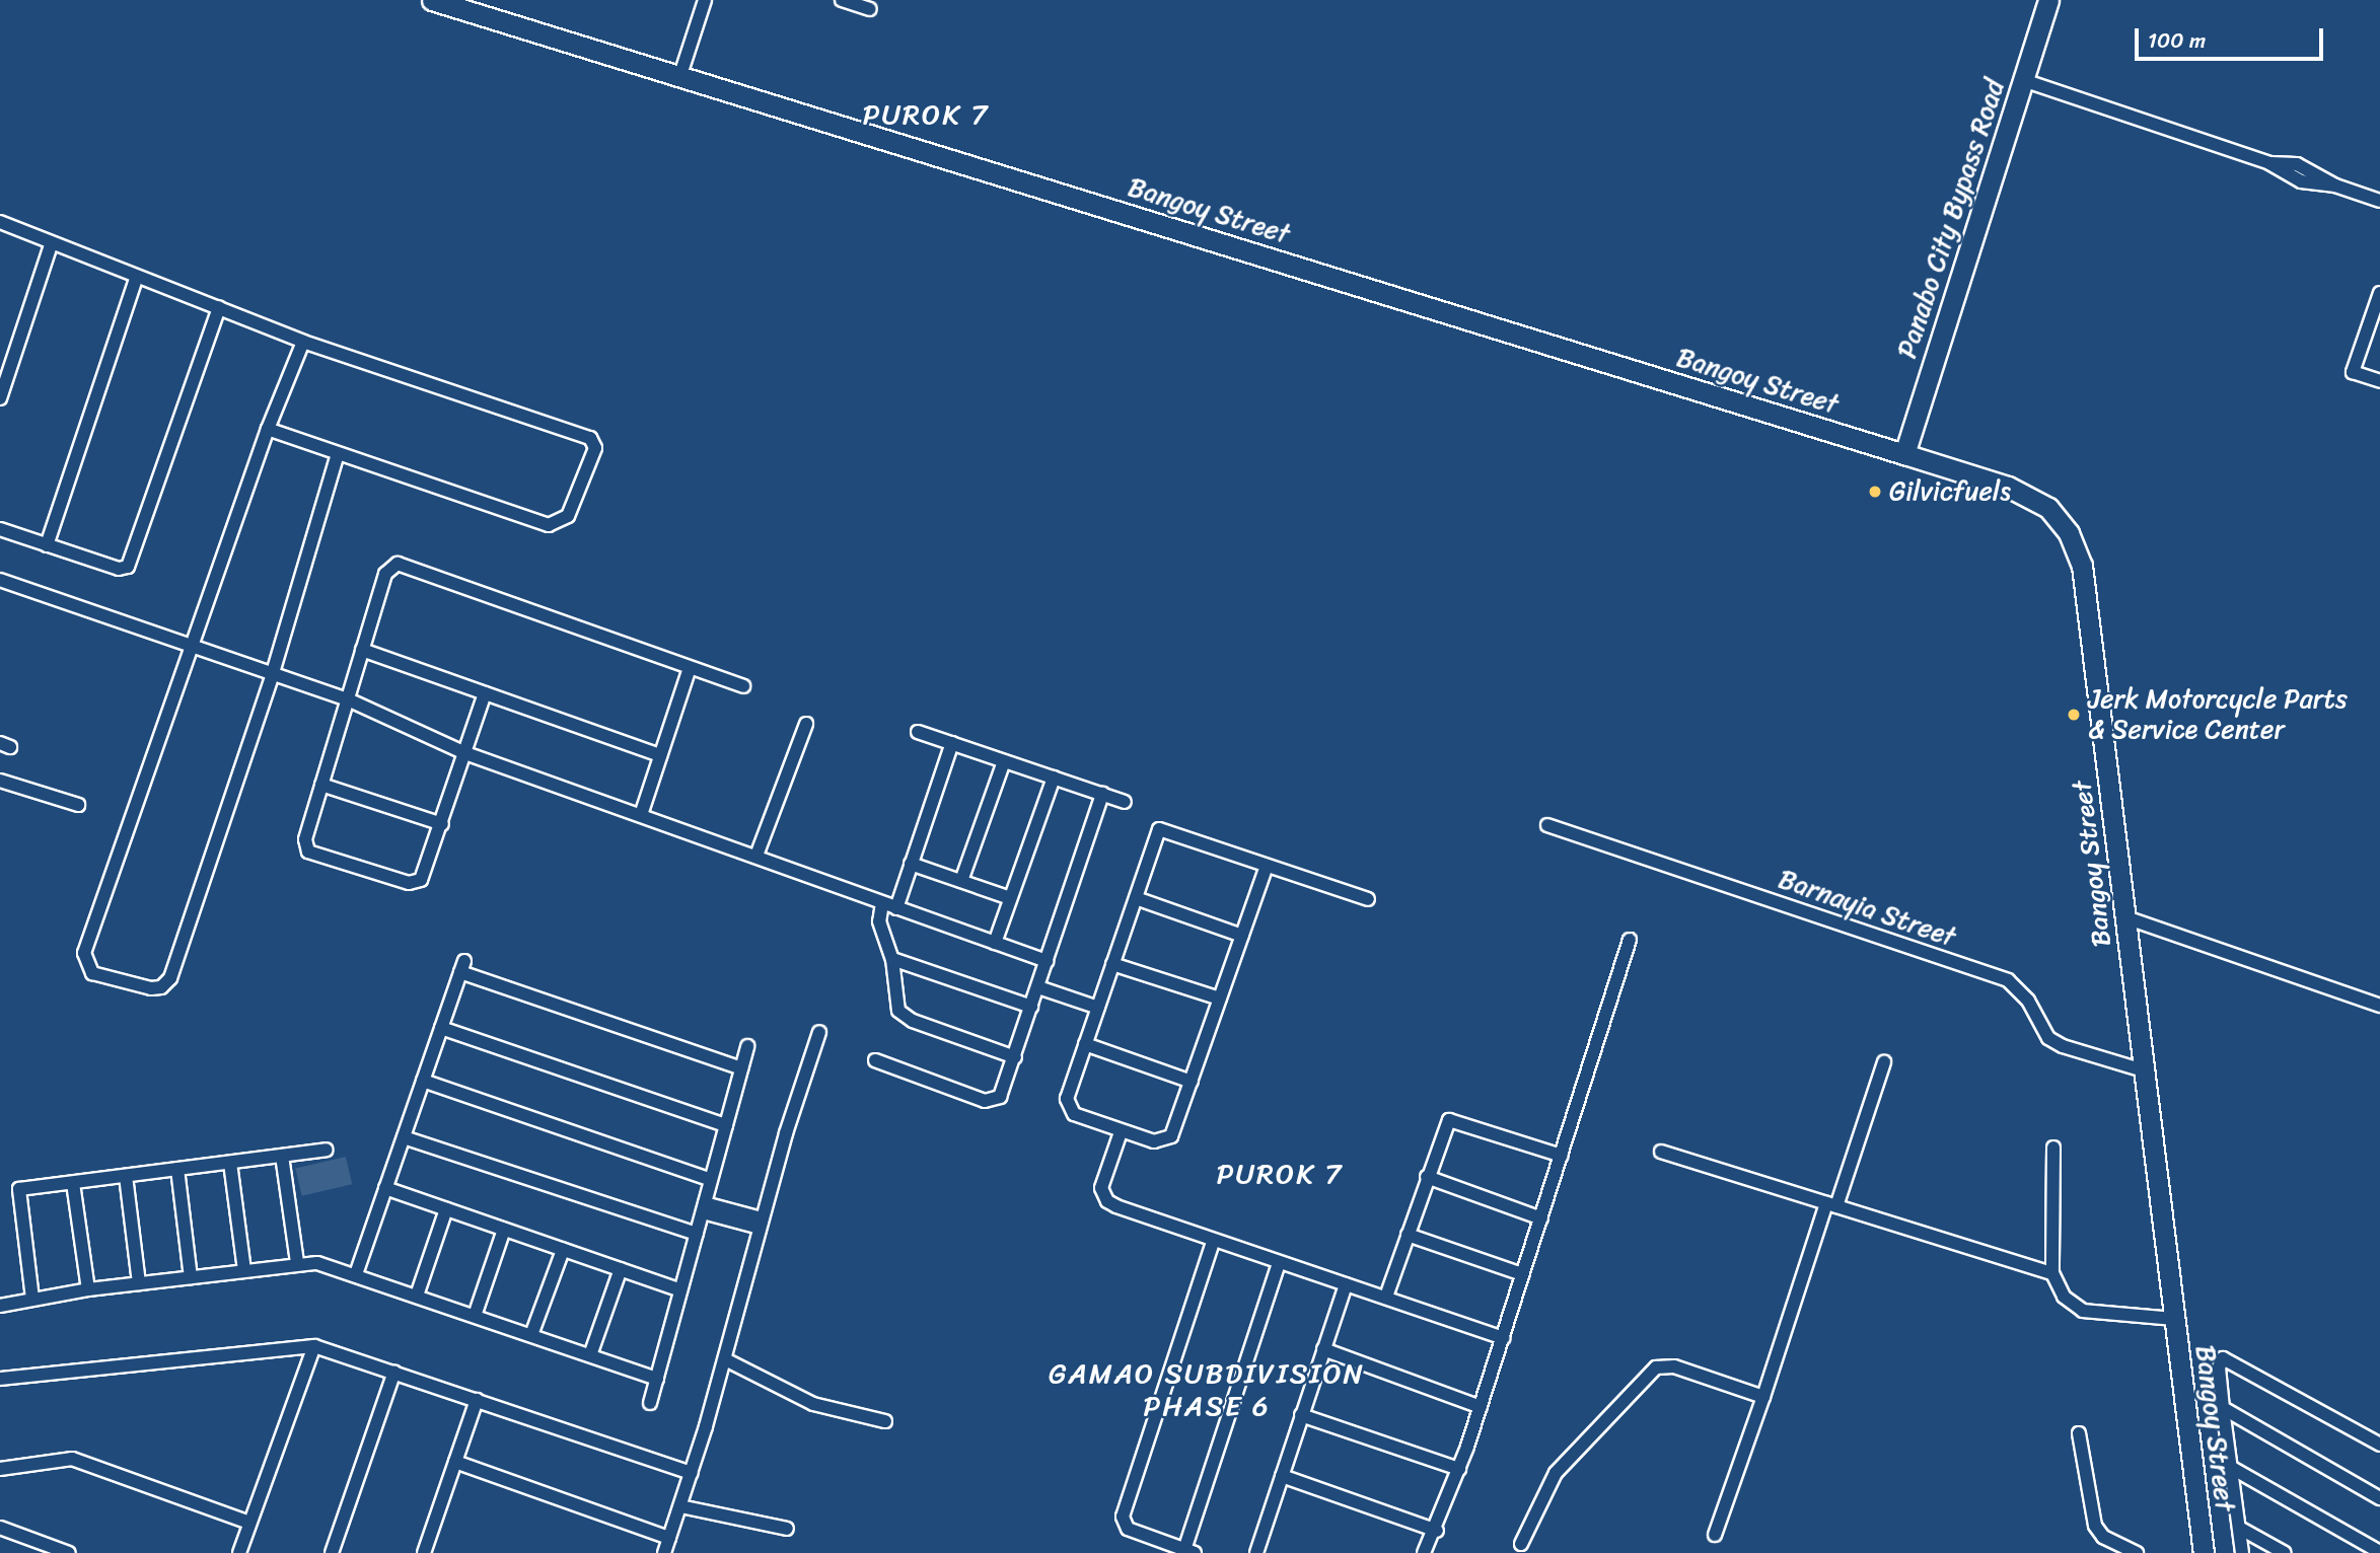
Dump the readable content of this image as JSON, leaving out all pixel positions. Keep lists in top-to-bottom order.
{
  "streets": {
    "main road": ["Bangoy Street", "Panabo City Bypass Road"],
    "street": ["Barnayia Street"]
  },
  "crossings": [
    ["Bangoy Street", "Panabo City Bypass Road"],
    ["Bangoy Street", "Barnayia Street"]
  ],
  "districts": ["PUROK 7", "PUROK 7", "GAMAO SUBDIVISION PHASE 6"],
  "places": ["Gilvicfuels", "Jerk Motorcycle Parts & Service Center"],
  "scale_bar": "100 m"
}
